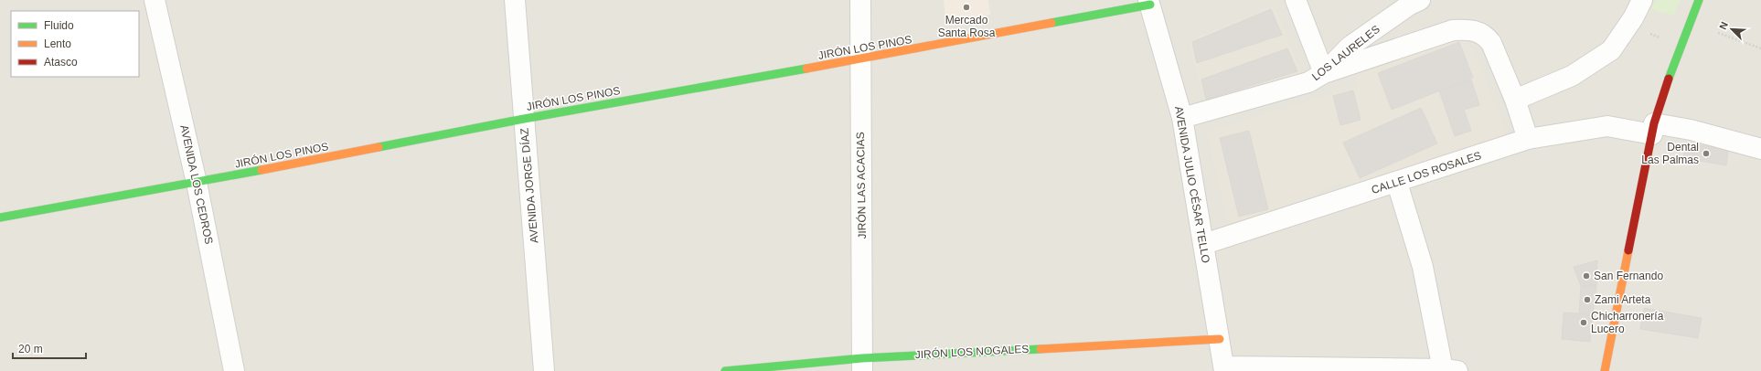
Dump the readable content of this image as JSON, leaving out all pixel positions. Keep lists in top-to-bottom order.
{
  "streets": {
    "street": [
      "JIRÓN LOS PINOS",
      "LOS LAURELES",
      "CALLE LOS ROSALES",
      "AVENIDA LOS CEDROS",
      "AVENIDA JULIO CÉSAR TELLO",
      "AVENIDA JORGE DÍAZ",
      "JIRÓN LAS ACACIAS",
      "JIRÓN LOS NOGALES"
    ]
  },
  "crossings": [
    ["JIRÓN LOS PINOS", "AVENIDA LOS CEDROS"],
    ["JIRÓN LOS PINOS", "AVENIDA JULIO CÉSAR TELLO"],
    ["JIRÓN LOS PINOS", "AVENIDA JORGE DÍAZ"],
    ["JIRÓN LOS PINOS", "JIRÓN LAS ACACIAS"],
    ["LOS LAURELES", "AVENIDA JULIO CÉSAR TELLO"],
    ["CALLE LOS ROSALES", "AVENIDA JULIO CÉSAR TELLO"],
    ["AVENIDA JULIO CÉSAR TELLO", "JIRÓN LOS NOGALES"],
    ["JIRÓN LAS ACACIAS", "JIRÓN LOS NOGALES"]
  ],
  "places": [
    "Mercado Santa Rosa",
    "Dental Las Palmas",
    "San Fernando",
    "Zami Arteta",
    "Chicharronería Lucero"
  ],
  "legend": ["Fluido", "Lento", "Atasco"],
  "scale_bar": "20 m",
  "north": "top left"
}
